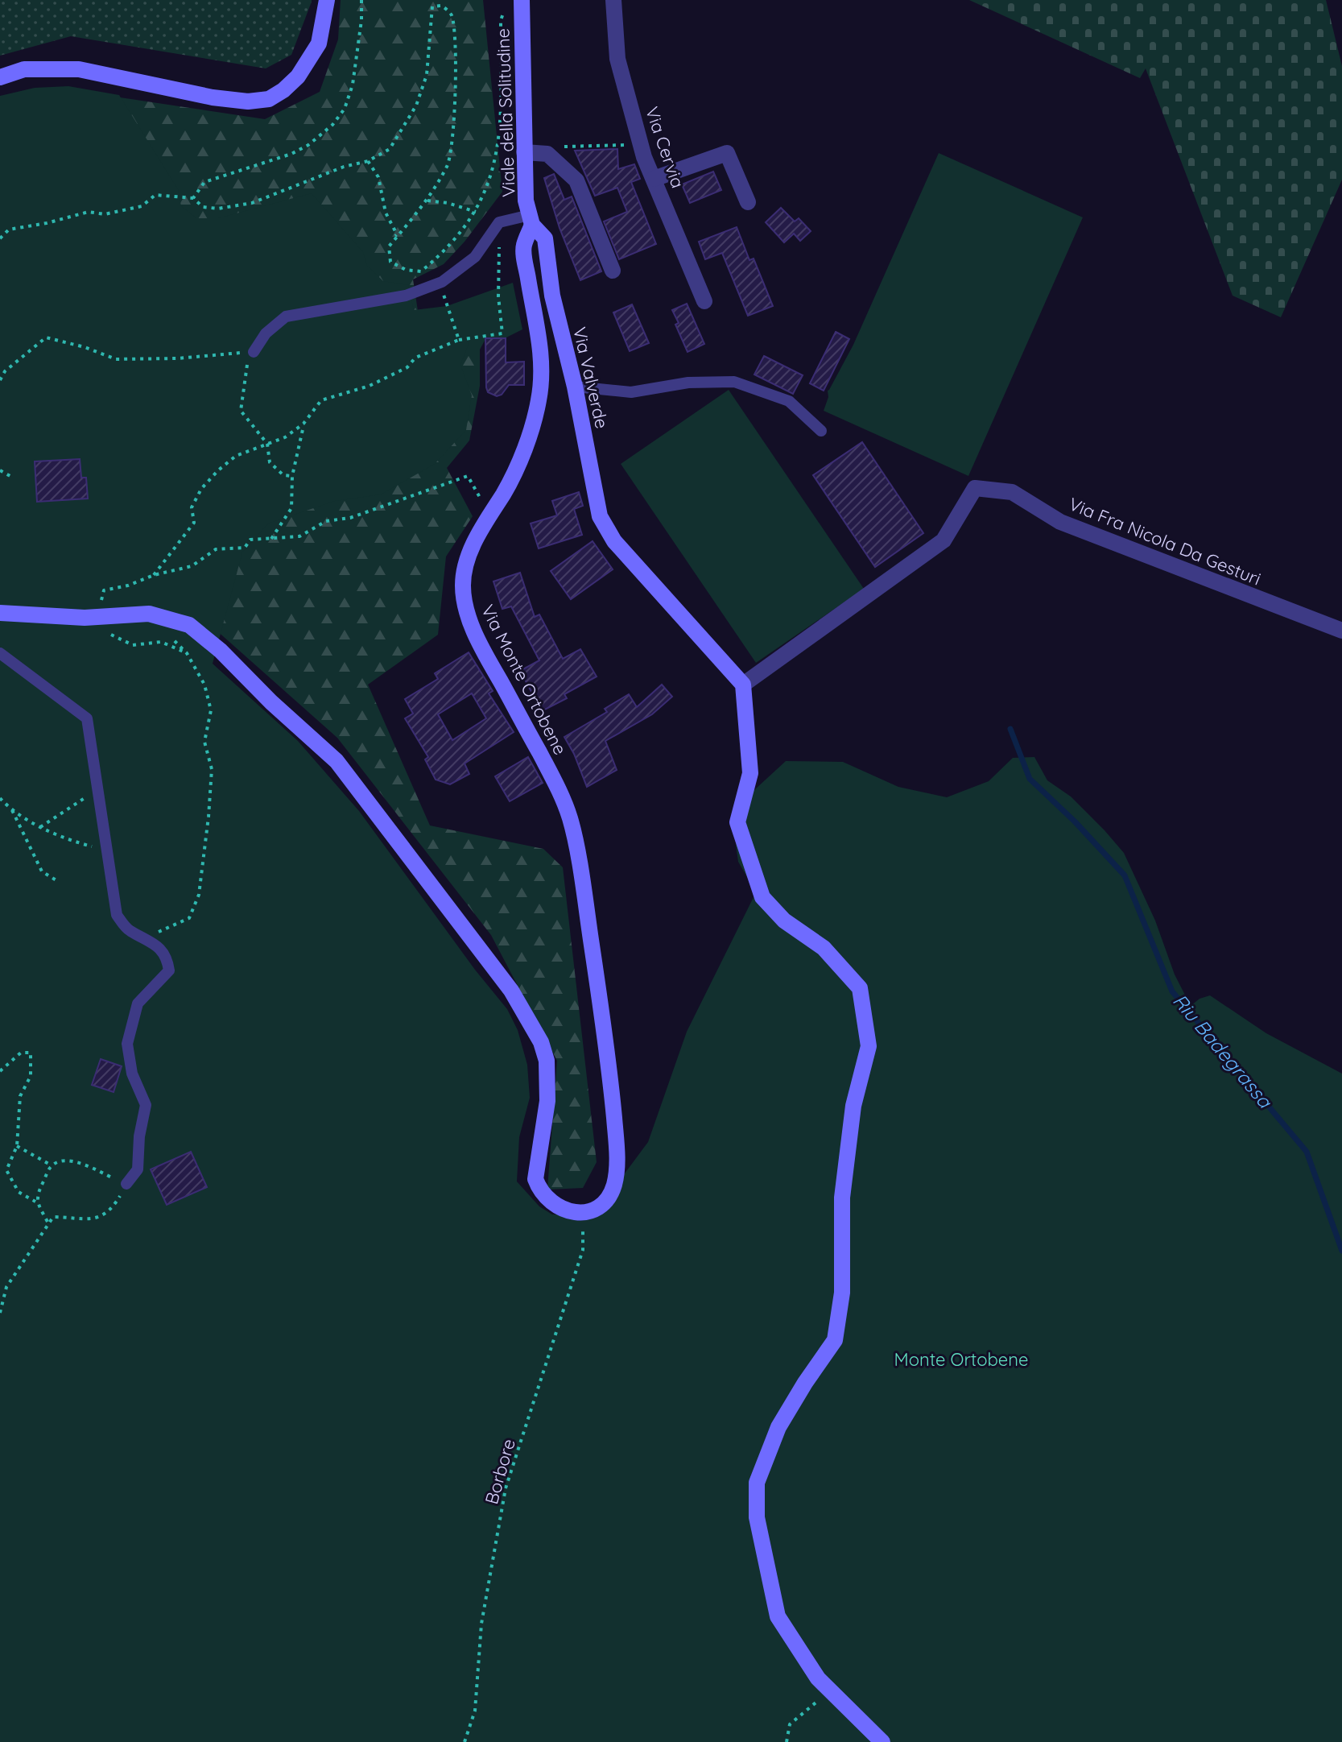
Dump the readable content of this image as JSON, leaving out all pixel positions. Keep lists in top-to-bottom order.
{
  "streets": {
    "street": [
      "Viale della Solitudine",
      "Via Cervia",
      "Via Valverde",
      "Via Fra Nicola Da Gesturi",
      "Via Monte Ortobene"
    ],
    "path": ["Borbore"]
  },
  "crossings": [
    ["Viale della Solitudine", "Via Valverde"],
    ["Viale della Solitudine", "Via Monte Ortobene"],
    ["Via Valverde", "Via Fra Nicola Da Gesturi"],
    ["Via Valverde", "Via Monte Ortobene"],
    ["Via Monte Ortobene", "Borbore"]
  ],
  "water": ["Riu Badegrassa"],
  "parks": ["Monte Ortobene"]
}
